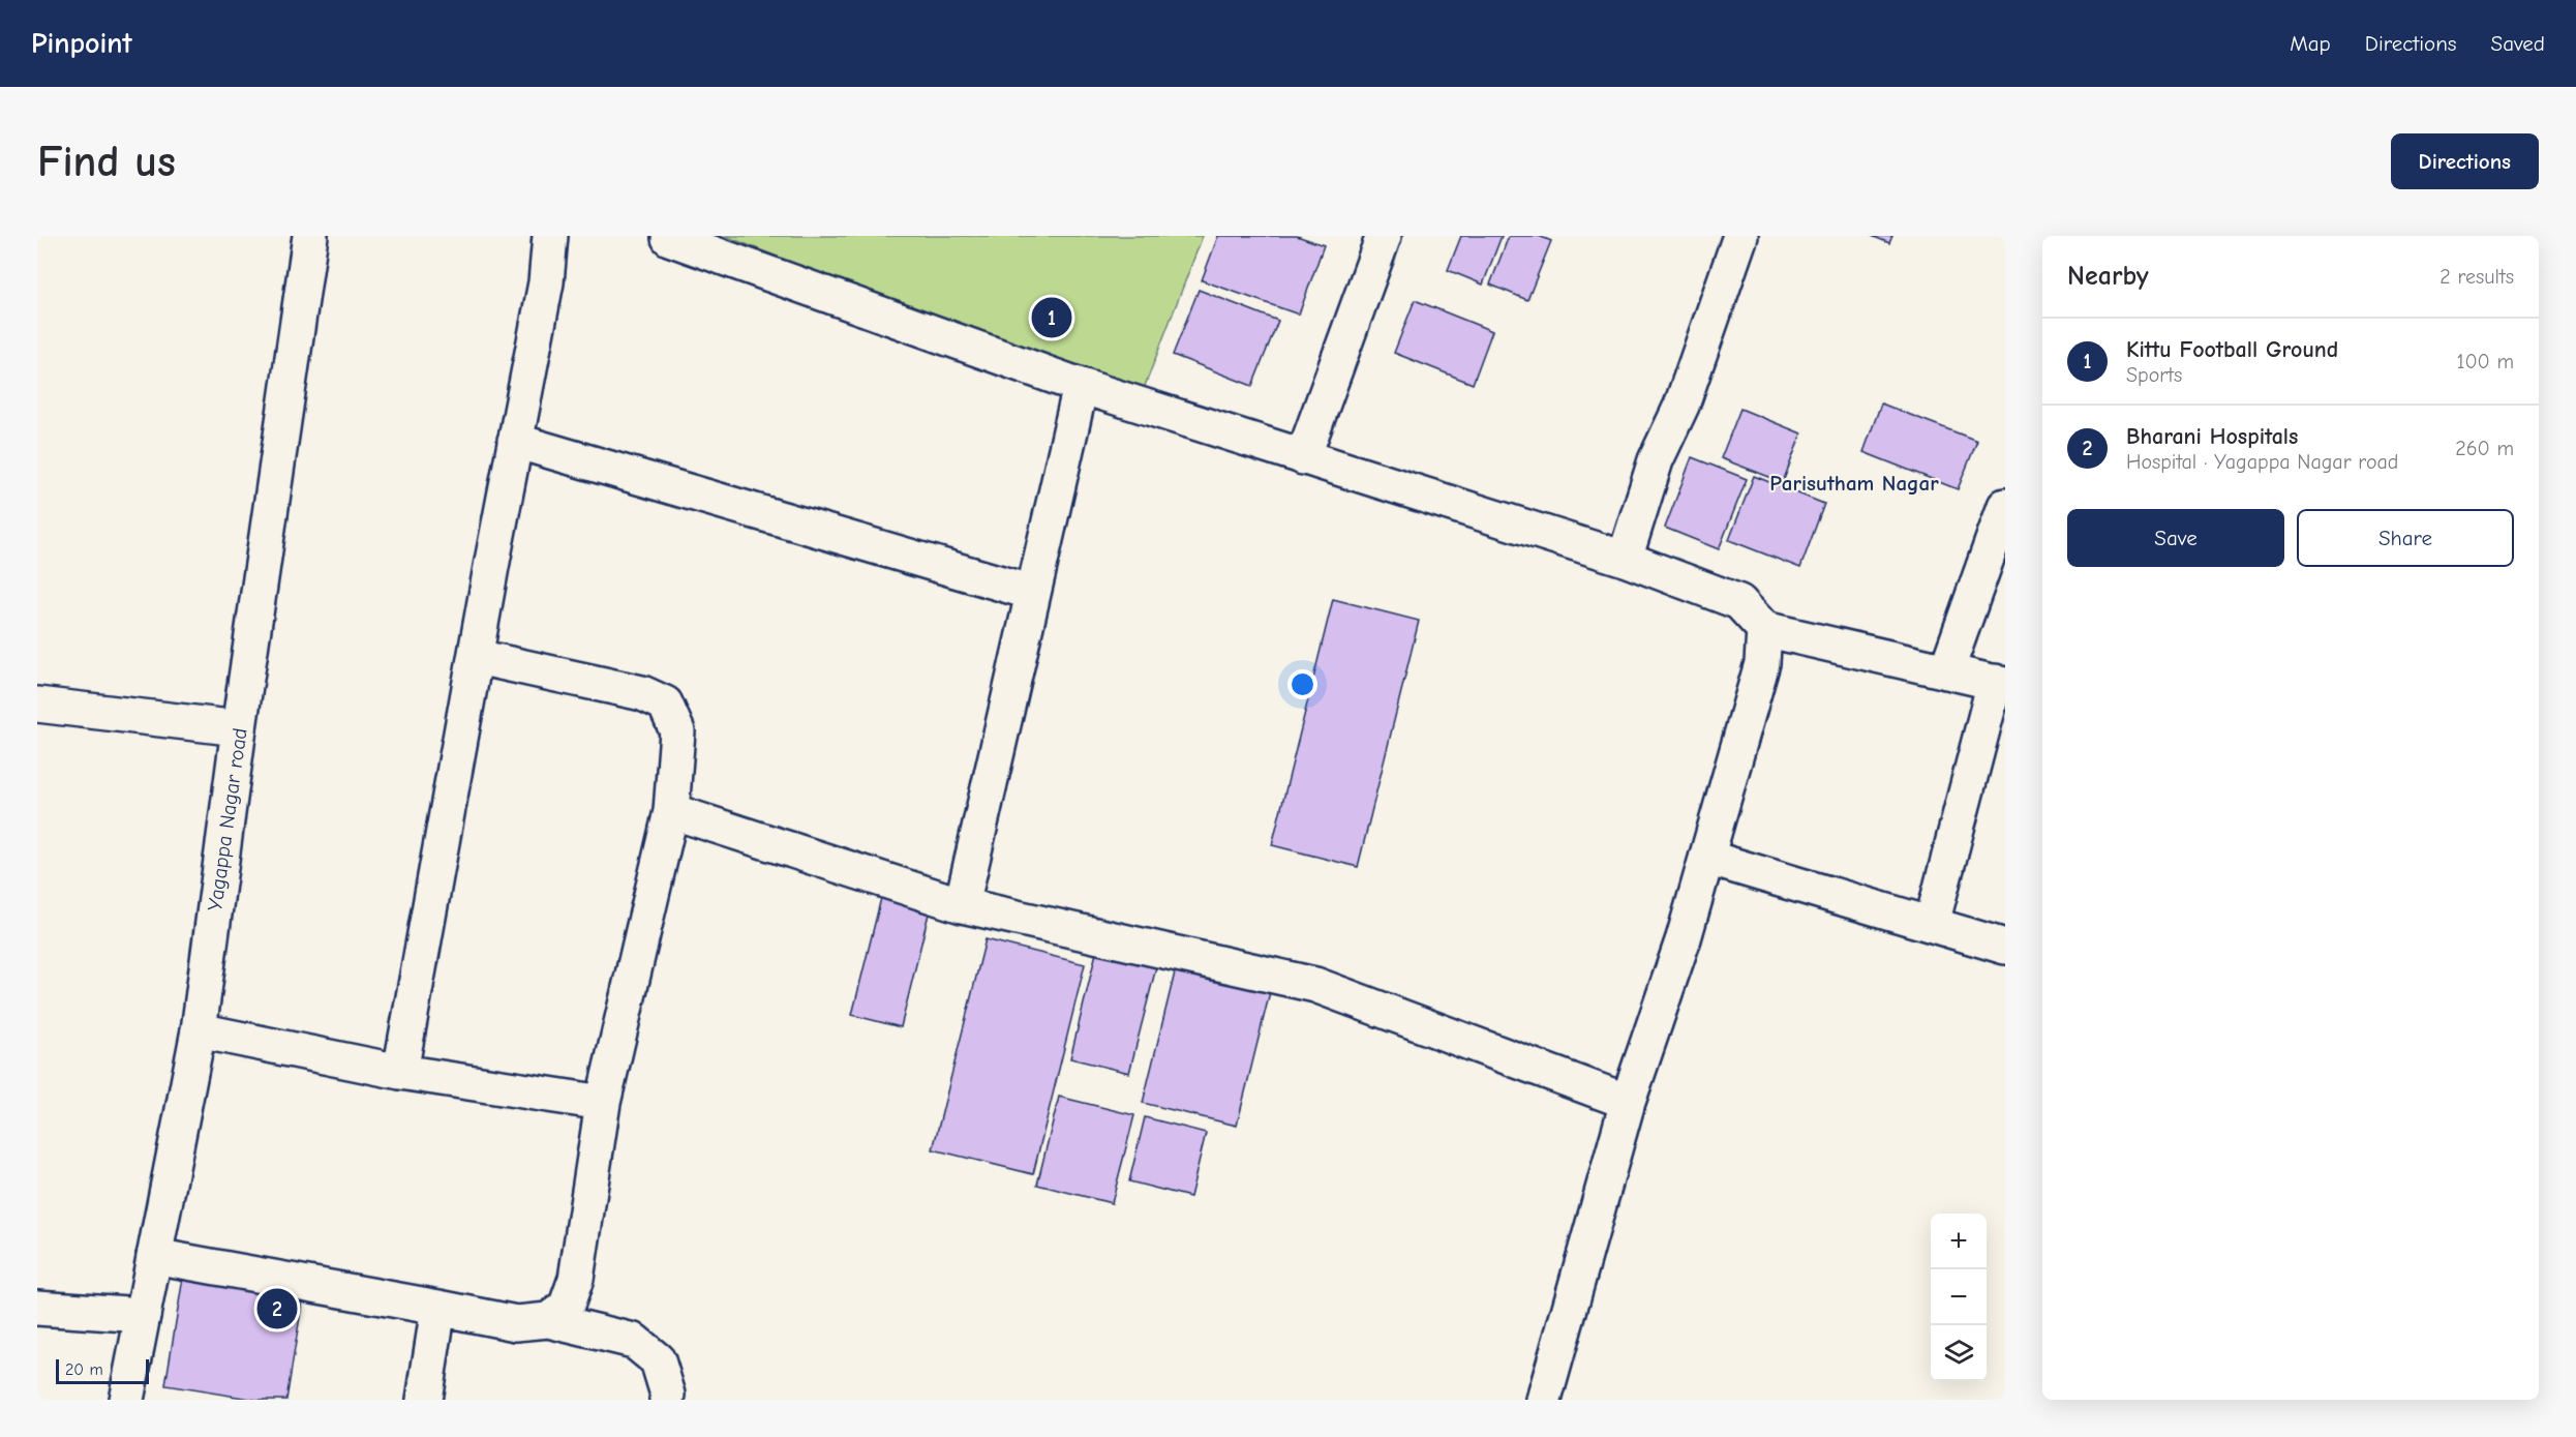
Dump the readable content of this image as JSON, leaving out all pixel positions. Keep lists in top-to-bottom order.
{
  "streets": {
    "street": ["Yagappa Nagar road"]
  },
  "districts": ["Parisutham Nagar"],
  "scale_bar": "20 m",
  "page": {
    "header": "Pinpoint",
    "nav": ["Map", "Directions", "Saved"],
    "buttons": [
      "Directions",
      ["Save", "Share"]
    ],
    "title": "Find us",
    "heading": ["Nearby", "2 results"],
    "pins": ["1", "2"],
    "list": [
      {
        "mark": "1",
        "name": "Kittu Football Ground",
        "note": "Sports",
        "value": "100 m"
      },
      {
        "mark": "2",
        "name": "Bharani Hospitals",
        "note": "Hospital · Yagappa Nagar road",
        "value": "260 m"
      }
    ],
    "map_buttons": ["+", "−"],
    "scale": "20 m"
  }
}
